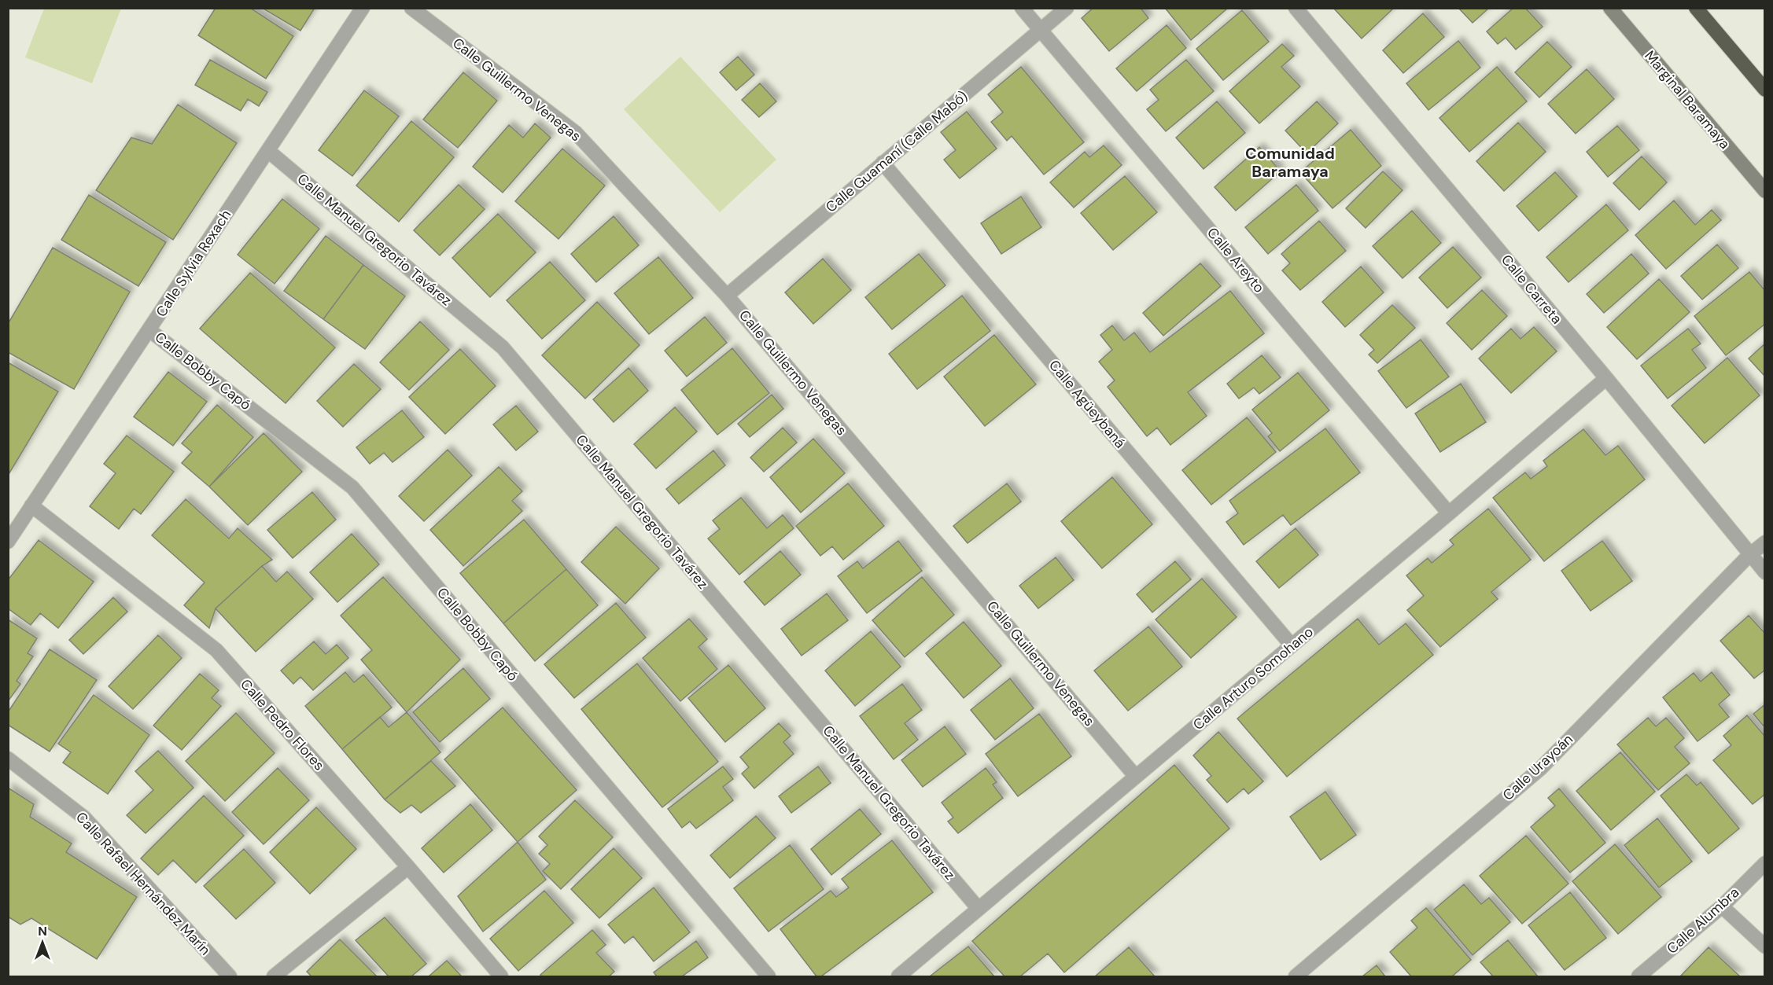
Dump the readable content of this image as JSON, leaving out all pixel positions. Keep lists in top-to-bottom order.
{
  "streets": {
    "street": [
      "Calle Guillermo Venegas",
      "Marginal Baramaya",
      "Calle Guamaní (Calle Mabó)",
      "Calle Manuel Gregorio Tavárez",
      "Calle Areyto",
      "Calle Sylvia Rexach",
      "Calle Carreta",
      "Calle Bobby Capó",
      "Calle Agüeybaná",
      "Calle Arturo Somohano",
      "Calle Pedro Flores",
      "Calle Urayoán",
      "Calle Rafael Hernández Marín",
      "Calle Alumbra"
    ]
  },
  "crossings": [
    ["Calle Guillermo Venegas", "Calle Guamaní (Calle Mabó)"],
    ["Calle Guillermo Venegas", "Calle Arturo Somohano"],
    ["Calle Guamaní (Calle Mabó)", "Calle Areyto"],
    ["Calle Guamaní (Calle Mabó)", "Calle Agüeybaná"],
    ["Calle Manuel Gregorio Tavárez", "Calle Sylvia Rexach"],
    ["Calle Manuel Gregorio Tavárez", "Calle Arturo Somohano"],
    ["Calle Areyto", "Calle Arturo Somohano"],
    ["Calle Sylvia Rexach", "Calle Bobby Capó"],
    ["Calle Sylvia Rexach", "Calle Pedro Flores"],
    ["Calle Carreta", "Calle Arturo Somohano"],
    ["Calle Carreta", "Calle Urayoán"],
    ["Calle Agüeybaná", "Calle Arturo Somohano"]
  ],
  "districts": ["Comunidad Baramaya"],
  "north": "top"
}
